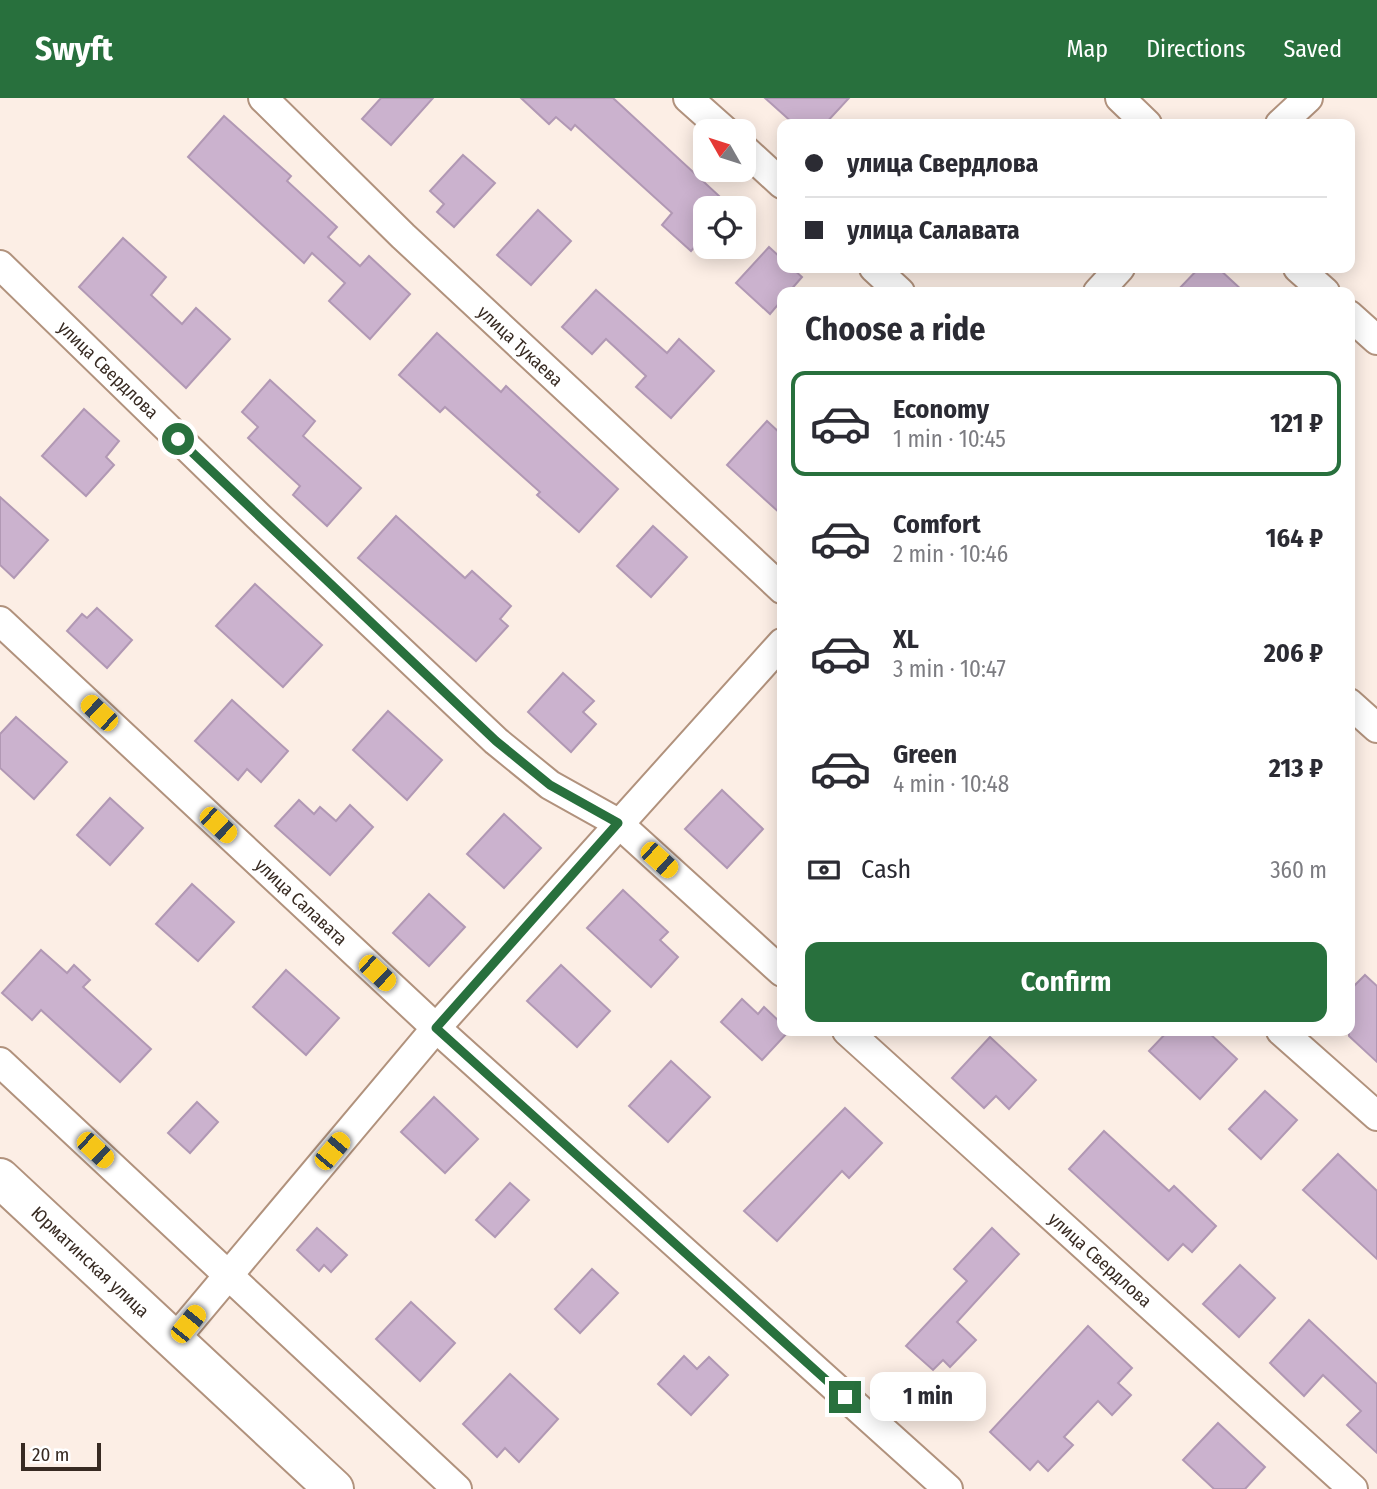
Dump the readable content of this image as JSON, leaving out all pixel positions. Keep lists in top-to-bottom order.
{
  "streets": {
    "main road": ["Юрматинская улица"],
    "street": ["улица Тукаева", "улица Свердлова", "улица Салавата"]
  },
  "scale_bar": "20 m",
  "north": "top left",
  "page": {
    "header": "Swyft",
    "nav": ["Map", "Directions", "Saved"],
    "banner": ["улица Свердлова", "улица Салавата"],
    "heading": "Choose a ride",
    "list": [
      {
        "name": "Economy",
        "note": "1 min · 10:45",
        "value": "121 ₽"
      },
      {
        "name": "Comfort",
        "note": "2 min · 10:46",
        "value": "164 ₽"
      },
      {
        "name": "XL",
        "note": "3 min · 10:47",
        "value": "206 ₽"
      },
      {
        "name": "Green",
        "note": "4 min · 10:48",
        "value": "213 ₽"
      }
    ],
    "pay": ["Cash", "360 m"],
    "buttons": "Confirm",
    "bubble": "1 min",
    "scale": "20 m"
  }
}
